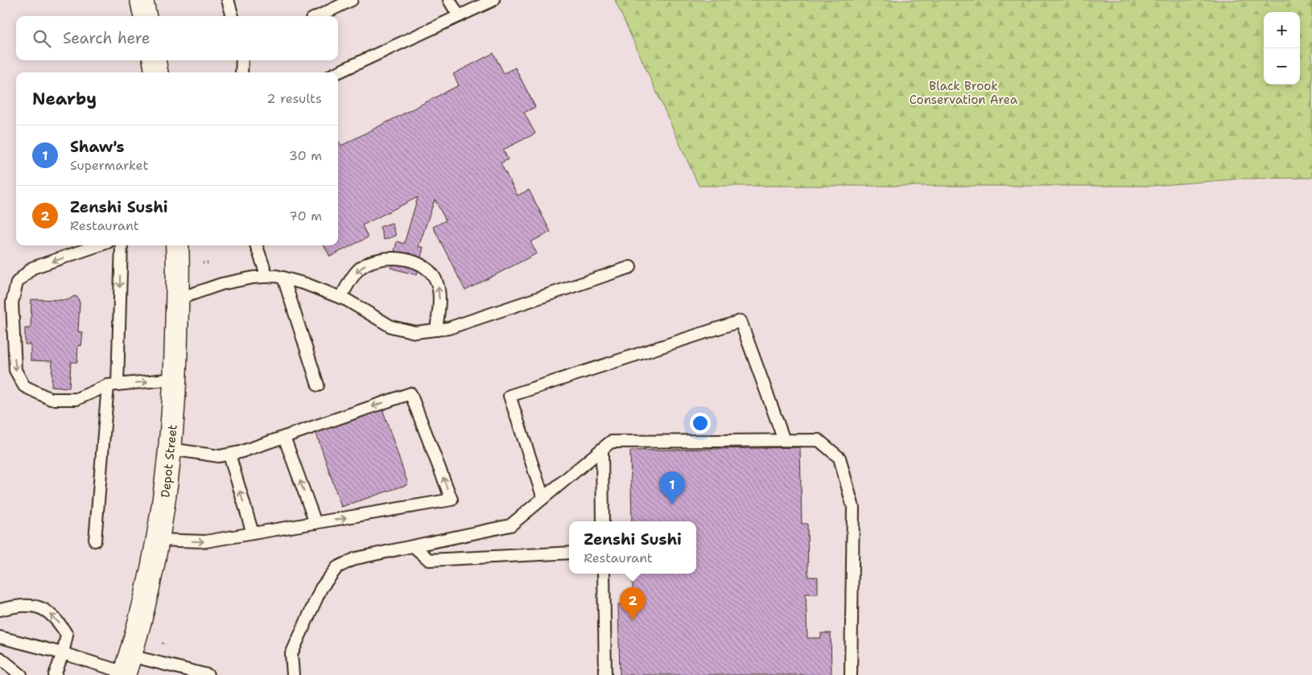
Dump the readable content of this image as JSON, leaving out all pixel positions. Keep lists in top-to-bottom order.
{
  "streets": {
    "highway": ["Depot Street"]
  },
  "parks": ["Black Brook Conservation Area"],
  "page": {
    "map_buttons": ["+", "−"],
    "search": "Search here",
    "heading": ["Nearby", "2 results"],
    "list": [
      {
        "mark": "1",
        "name": "Shaw's",
        "note": "Supermarket",
        "value": "30 m"
      },
      {
        "mark": "2",
        "name": "Zenshi Sushi",
        "note": "Restaurant",
        "value": "70 m"
      }
    ],
    "pins": ["1", "2"],
    "popup": ["Zenshi Sushi", "Restaurant"]
  }
}
